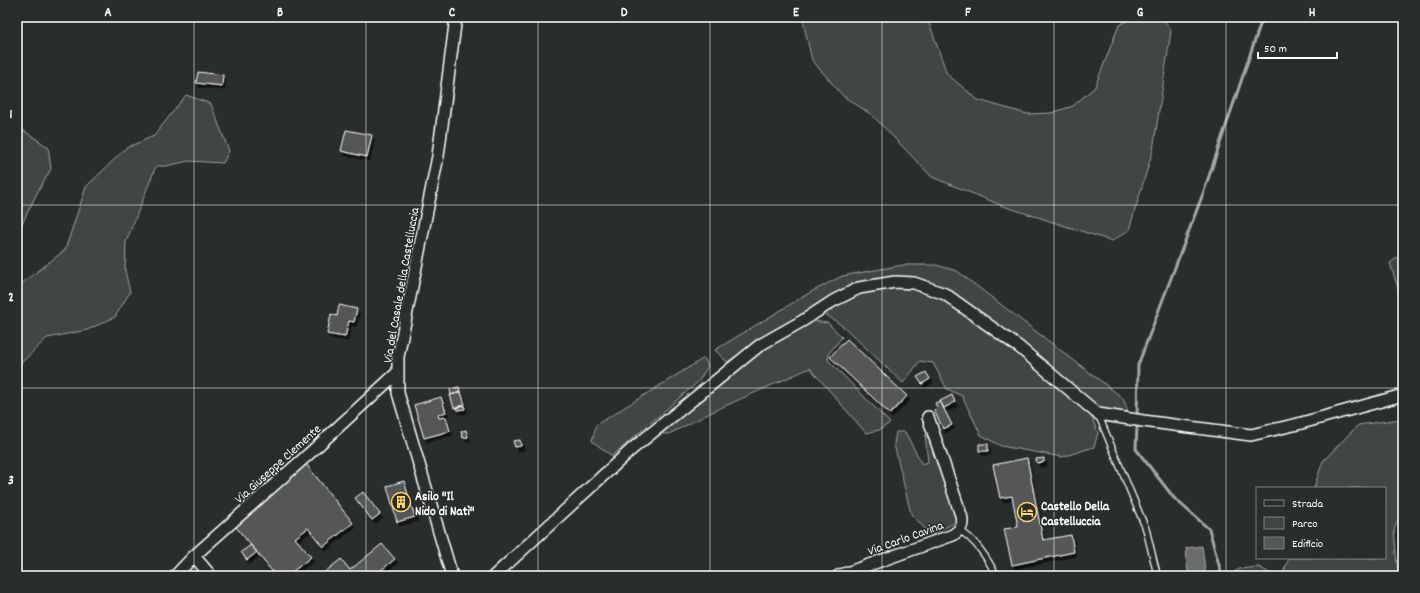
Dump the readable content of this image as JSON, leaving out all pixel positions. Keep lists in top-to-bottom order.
{
  "streets": {
    "street": ["Via del Casale della Castelluccia", "Via Giuseppe Clemente", "Via Carlo Cavina"]
  },
  "crossings": [
    ["Via del Casale della Castelluccia", "Via Giuseppe Clemente"]
  ],
  "places": {
    "building": ["Asilo \"Il Nido di Natì\""],
    "hotel": ["Castello Della Castelluccia"]
  },
  "legend": ["Strada", "Parco", "Edificio"],
  "scale_bar": "50 m",
  "grid": {
    "columns": [
      "A",
      "B",
      "C",
      "D",
      "E",
      "F",
      "G",
      "H"
    ],
    "rows": ["1", "2", "3"]
  }
}
